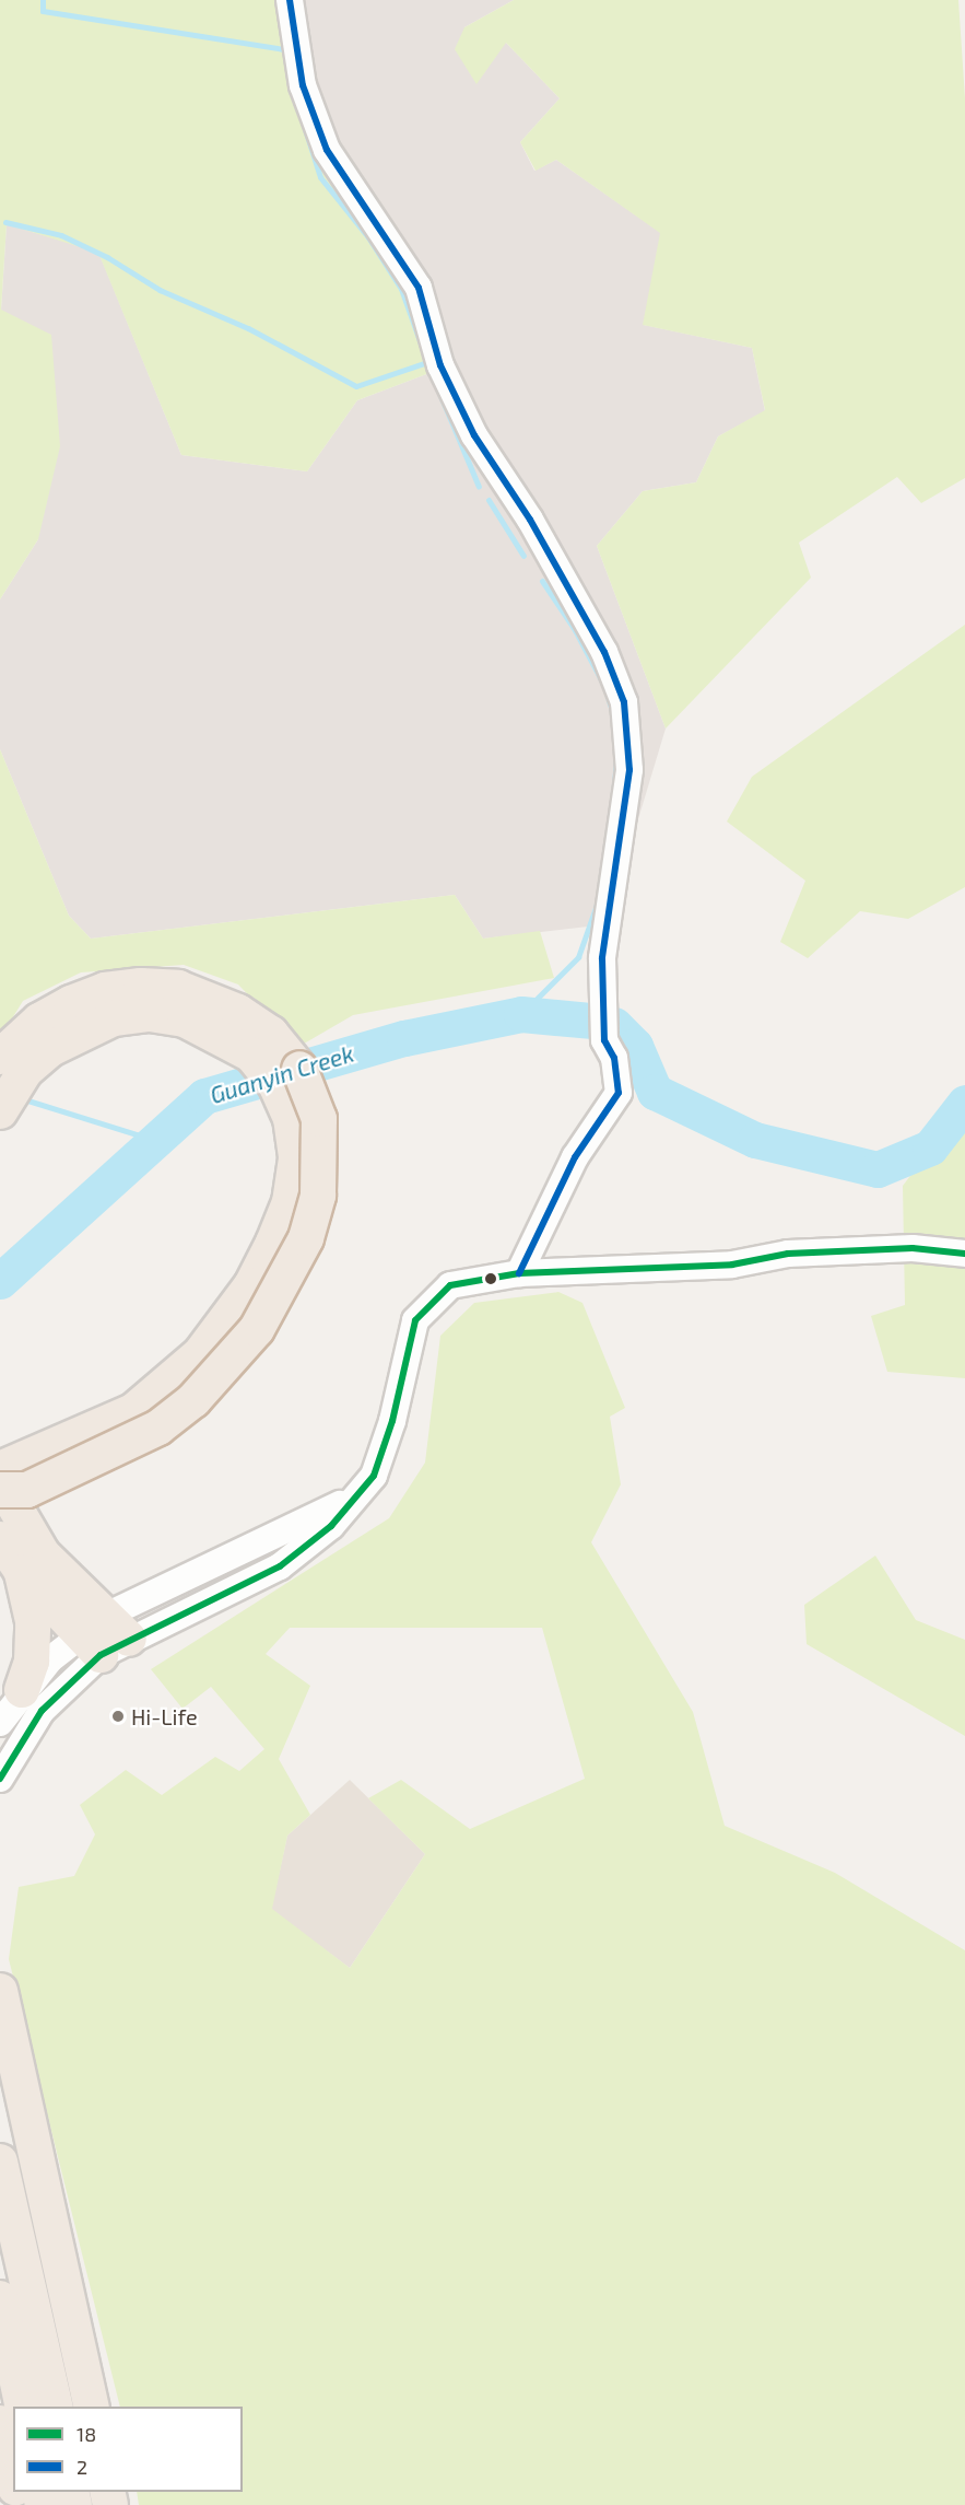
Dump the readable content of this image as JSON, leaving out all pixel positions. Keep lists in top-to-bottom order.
{
  "water": ["Guanyin Creek"],
  "places": ["Hi-Life"],
  "lines": ["transit line 2", "transit line 18"],
  "legend": ["18", "2"]
}
